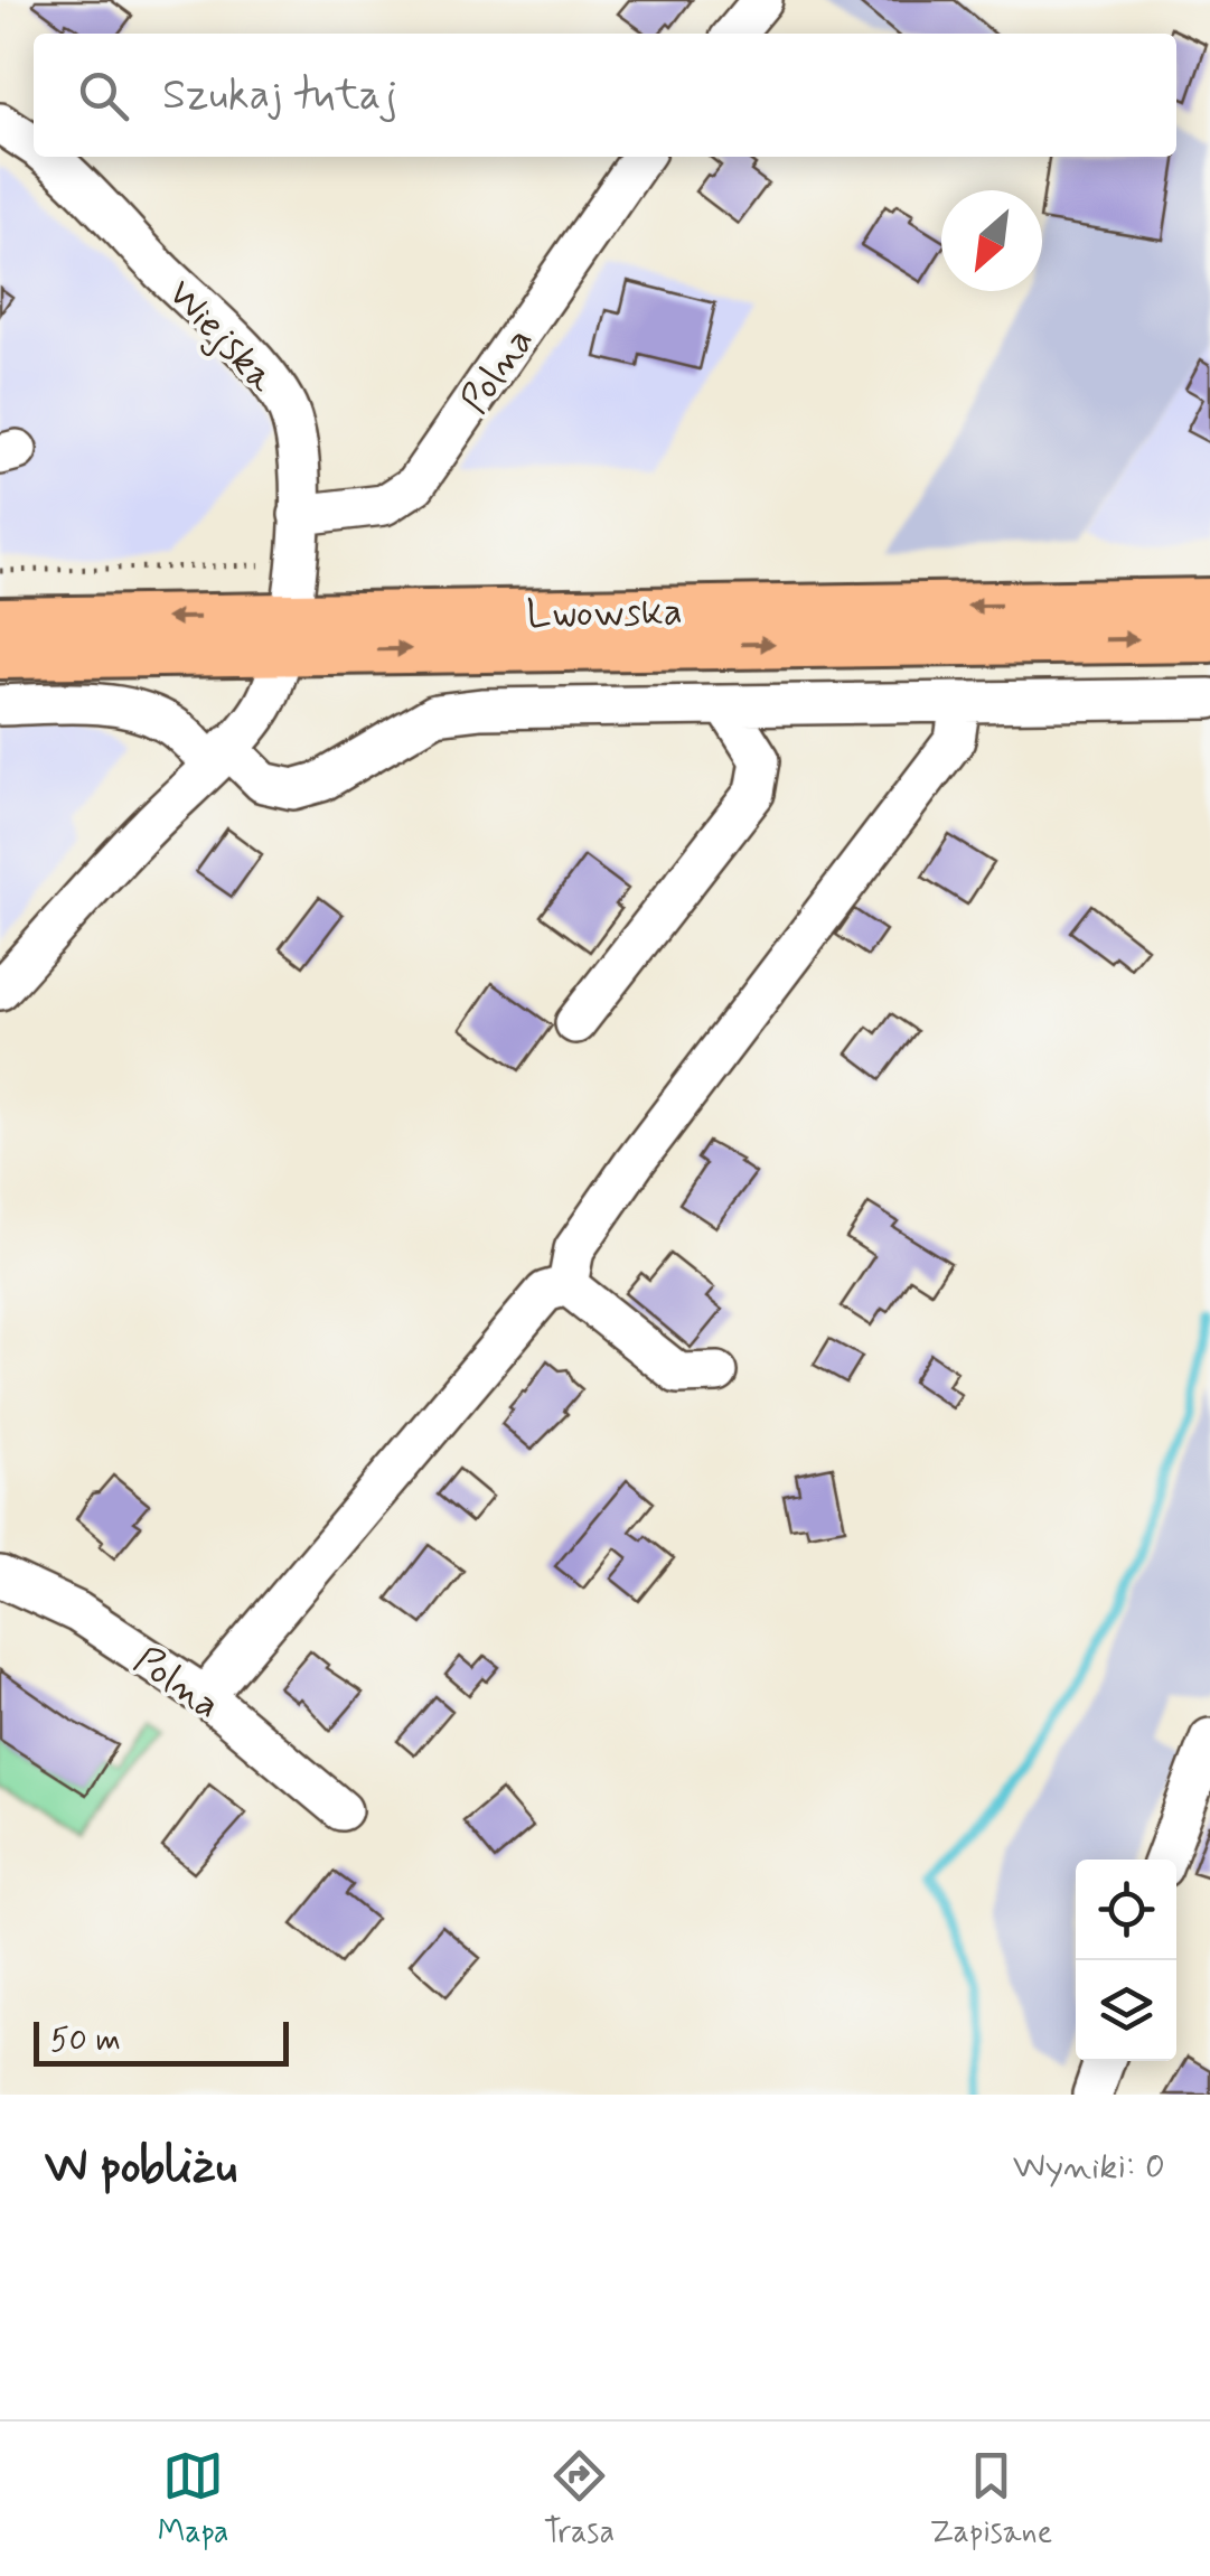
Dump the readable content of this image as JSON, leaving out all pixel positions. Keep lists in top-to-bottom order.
{
  "streets": {
    "main road": ["Lwowska"],
    "street": ["Wiejska", "Polna"]
  },
  "crossings": [
    ["Wiejska", "Polna"],
    ["Wiejska", "Lwowska"]
  ],
  "scale_bar": "50 m",
  "north": "bottom left",
  "page": {
    "search": "Szukaj tutaj",
    "scale": "50 m",
    "heading": ["W pobliżu", "Wyniki: 0"],
    "nav": ["Mapa", "Trasa", "Zapisane"]
  }
}
